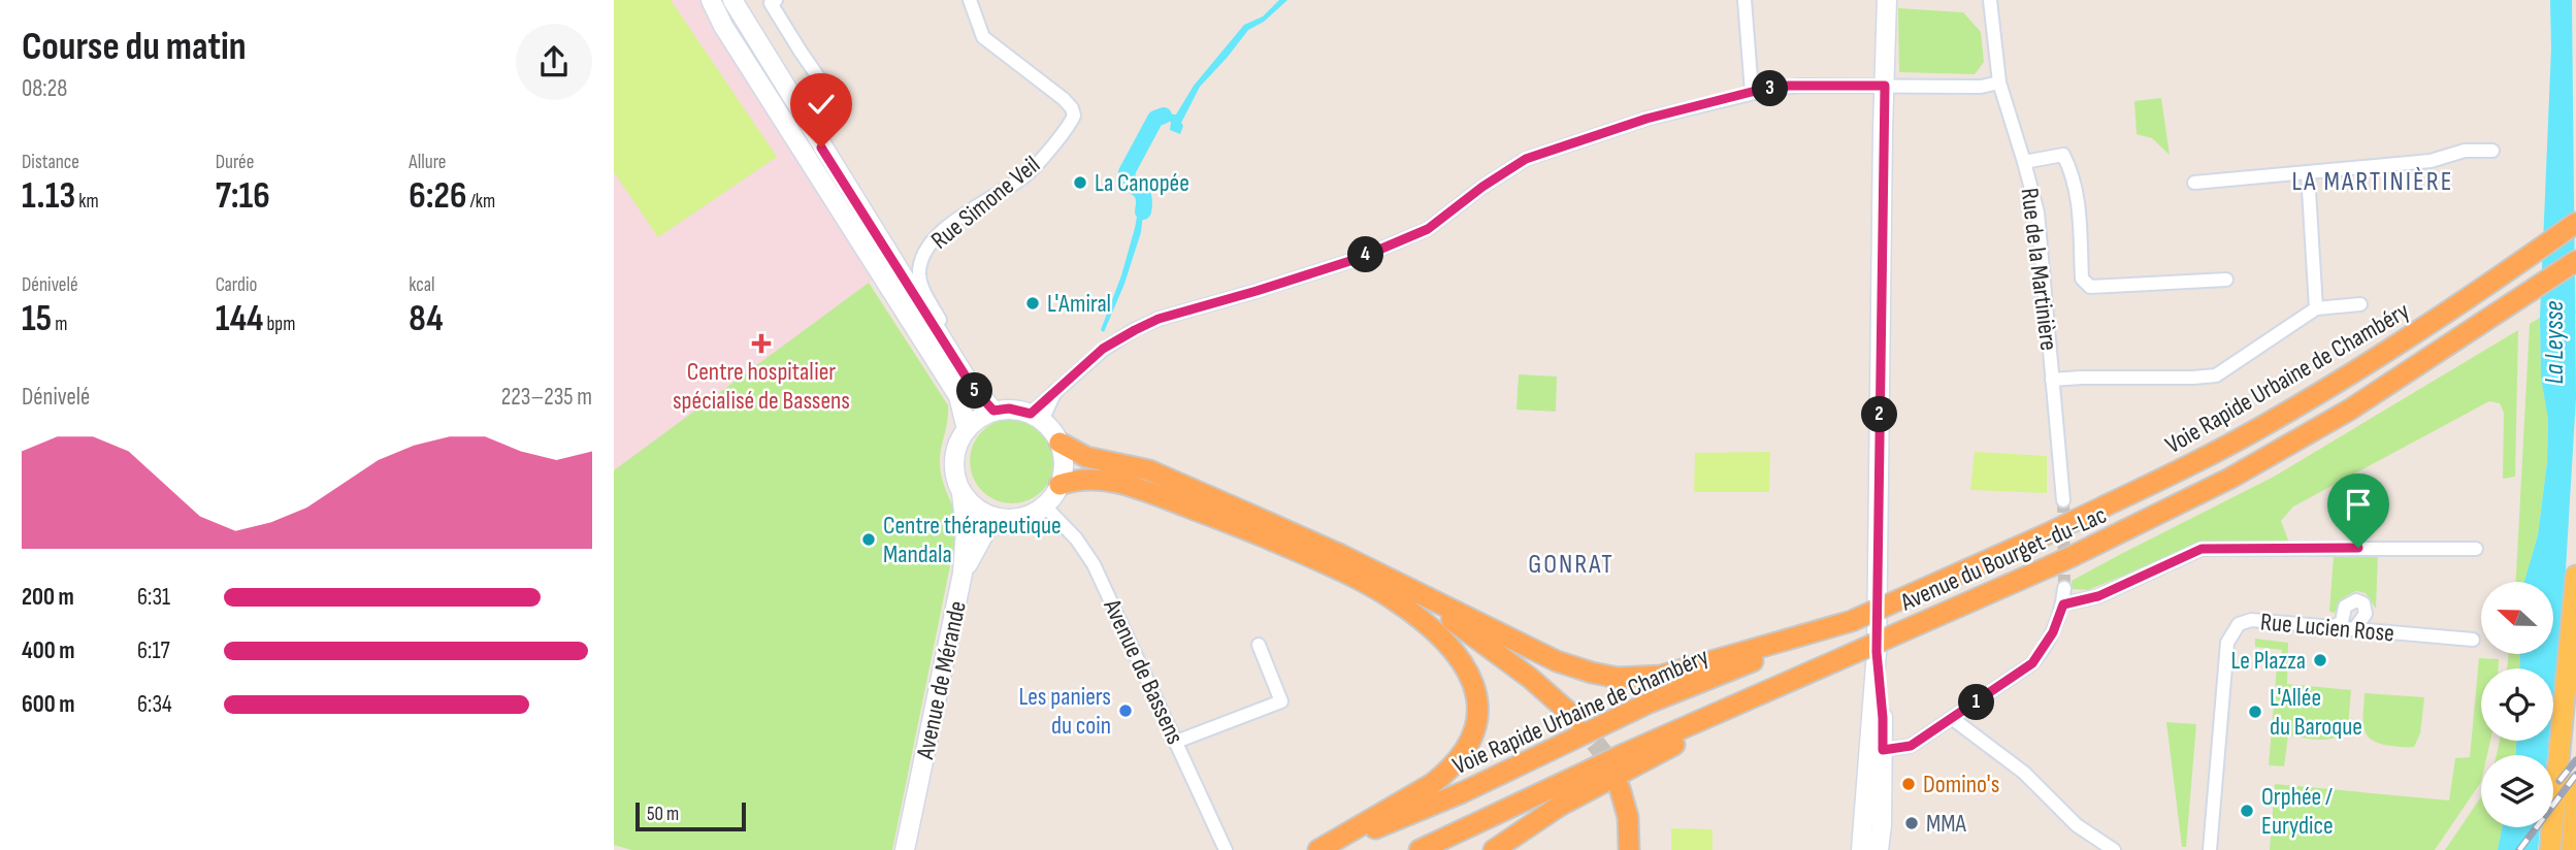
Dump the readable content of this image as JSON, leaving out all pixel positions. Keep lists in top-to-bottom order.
{
  "streets": {
    "highway": ["Voie Rapide Urbaine de Chambéry", "Avenue du Bourget-du-Lac"],
    "main road": ["Avenue de Mérande"],
    "street": [
      "Rue Simone Veil",
      "Rue de la Martinière",
      "Rue Lucien Rose",
      "Avenue de Bassens"
    ]
  },
  "crossings": [
    ["Voie Rapide Urbaine de Chambéry", "Avenue du Bourget-du-Lac"],
    ["Avenue de Bassens", "Avenue de Mérande"]
  ],
  "districts": ["LA MARTINIÈRE", "GONRAT"],
  "water": ["La Leysse"],
  "places": {
    "other": [
      "La Canopée",
      "L'Amiral",
      "Centre thérapeutique Mandala",
      "Le Plazza",
      "Les paniers du coin",
      "L'Allée du Baroque",
      "Domino's",
      "Orphée / Eurydice",
      "MMA"
    ],
    "health": ["Centre hospitalier spécialisé de Bassens"]
  },
  "scale_bar": "50 m",
  "north": "left",
  "page": {
    "heading": ["Course du matin", "08:28"],
    "pins": [
      "3",
      "4",
      "5",
      "2",
      "1"
    ],
    "stats": [
      ["Distance", "1.13 km"],
      ["Durée", "7:16"],
      ["Allure", "6:26 /km"],
      ["Dénivelé", "15 m"],
      ["Cardio", "144 bpm"],
      ["kcal", "84"]
    ],
    "chart": ["Dénivelé", "223–235 m"],
    "list": [
      {
        "name": "200 m",
        "note": "6:31"
      },
      {
        "name": "400 m",
        "note": "6:17"
      },
      {
        "name": "600 m",
        "note": "6:34"
      }
    ],
    "scale": "50 m"
  }
}
